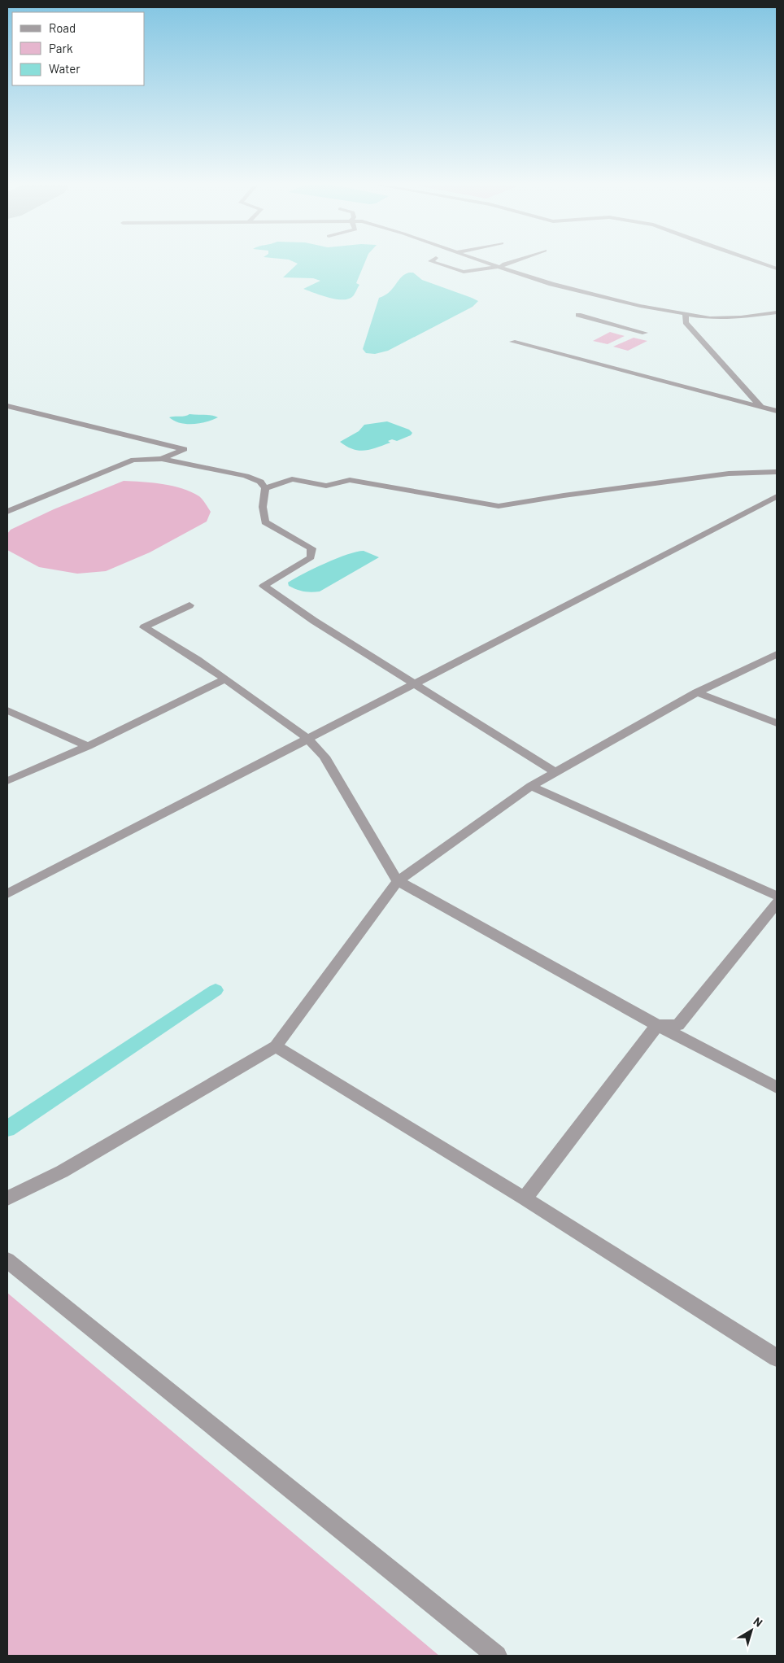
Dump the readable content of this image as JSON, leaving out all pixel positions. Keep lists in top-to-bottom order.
{
  "legend": ["Road", "Park", "Water"],
  "north": "top right"
}
